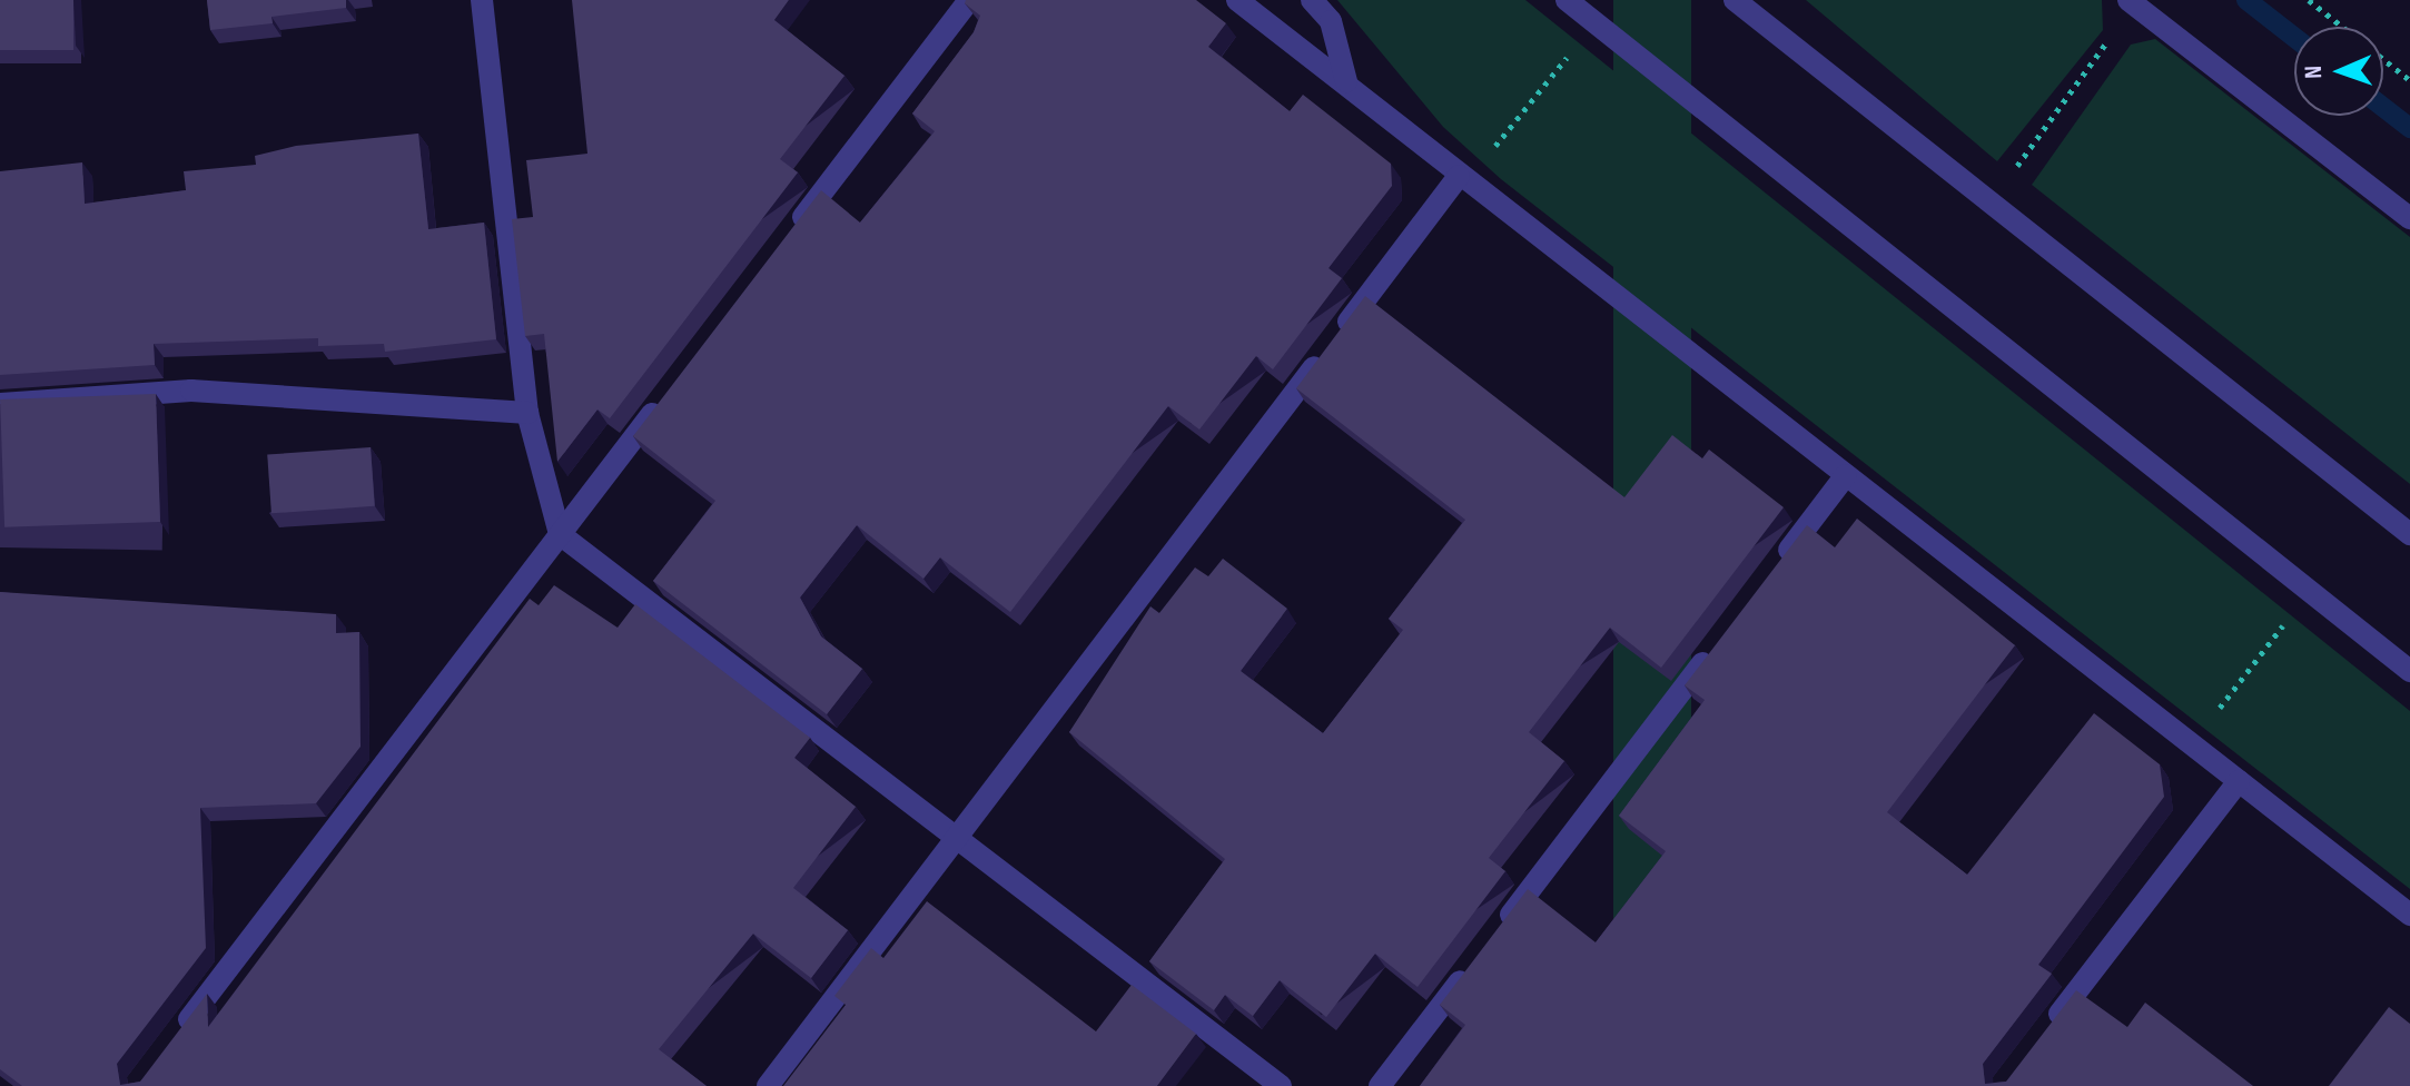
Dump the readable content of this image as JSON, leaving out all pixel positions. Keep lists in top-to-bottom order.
{
  "north": "left"
}
